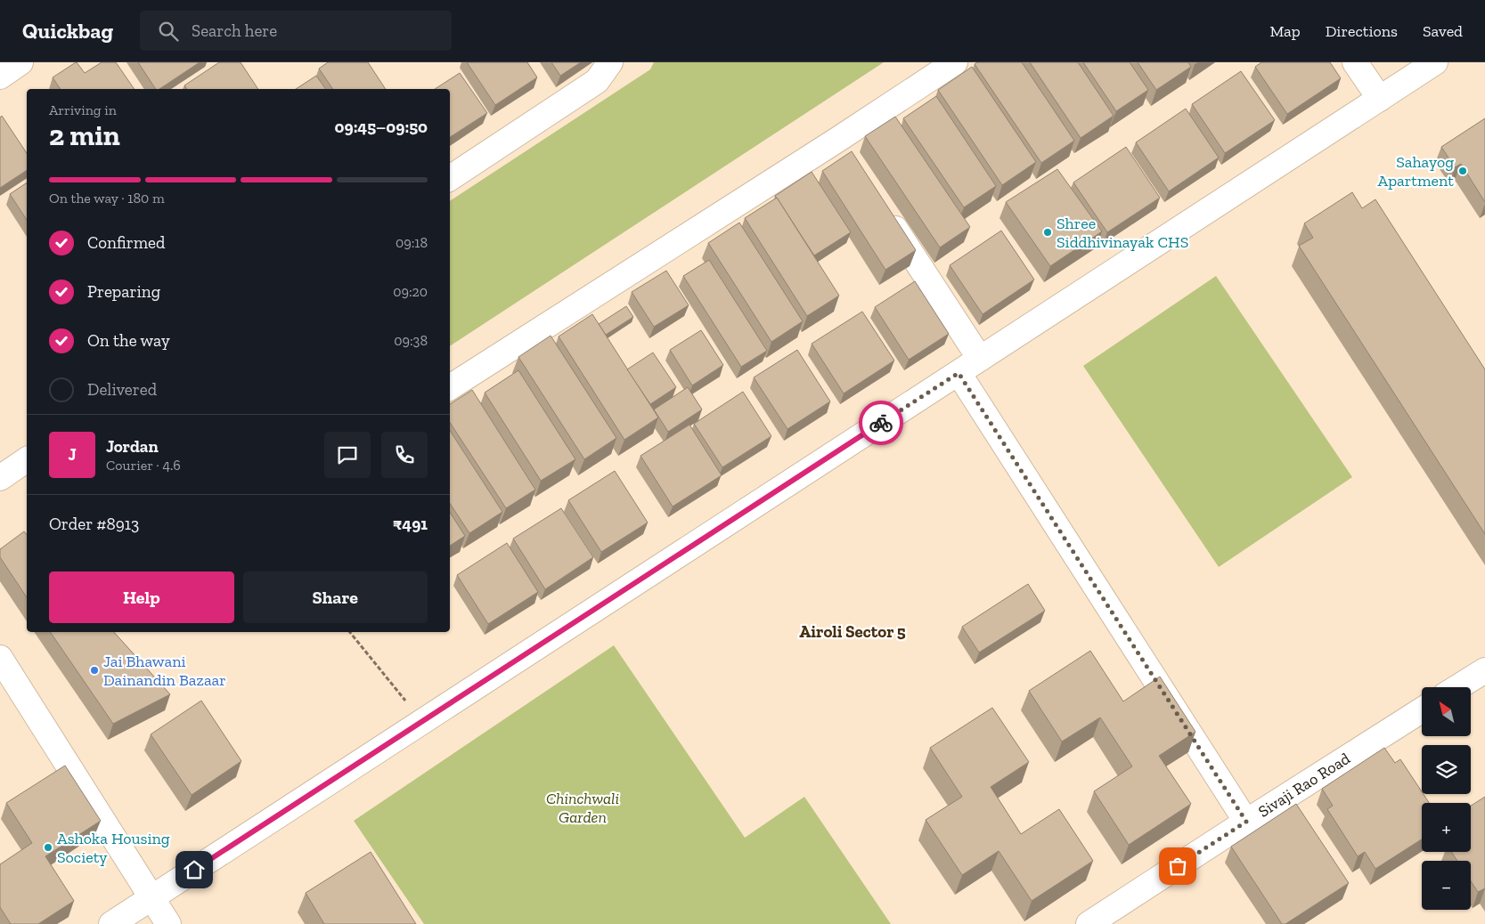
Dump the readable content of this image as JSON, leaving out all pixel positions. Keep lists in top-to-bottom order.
{
  "streets": {
    "street": ["Sivaji Rao Road"]
  },
  "districts": ["Airoli Sector 5"],
  "parks": ["Chinchwali Garden"],
  "places": [
    "Sahayog Apartment",
    "Shree Siddhivinayak CHS",
    "Jai Bhawani Dainandin Bazaar",
    "Ashoka Housing Society"
  ],
  "north": "top left",
  "page": {
    "header": "Quickbag",
    "search": "Search here",
    "nav": ["Map", "Directions", "Saved"],
    "heading": ["2 min", "Arriving in", "09:45–09:50"],
    "panel": [
      "Jordan",
      "Courier · 4.6",
      "Order #8913",
      "₹491"
    ],
    "bar": "On the way · 180 m",
    "list": [
      ["Confirmed", "09:18"],
      ["Preparing", "09:20"],
      ["On the way", "09:38"],
      "Delivered"
    ],
    "round": "J",
    "buttons": ["Help", "Share"],
    "map_buttons": ["+", "−"]
  }
}
